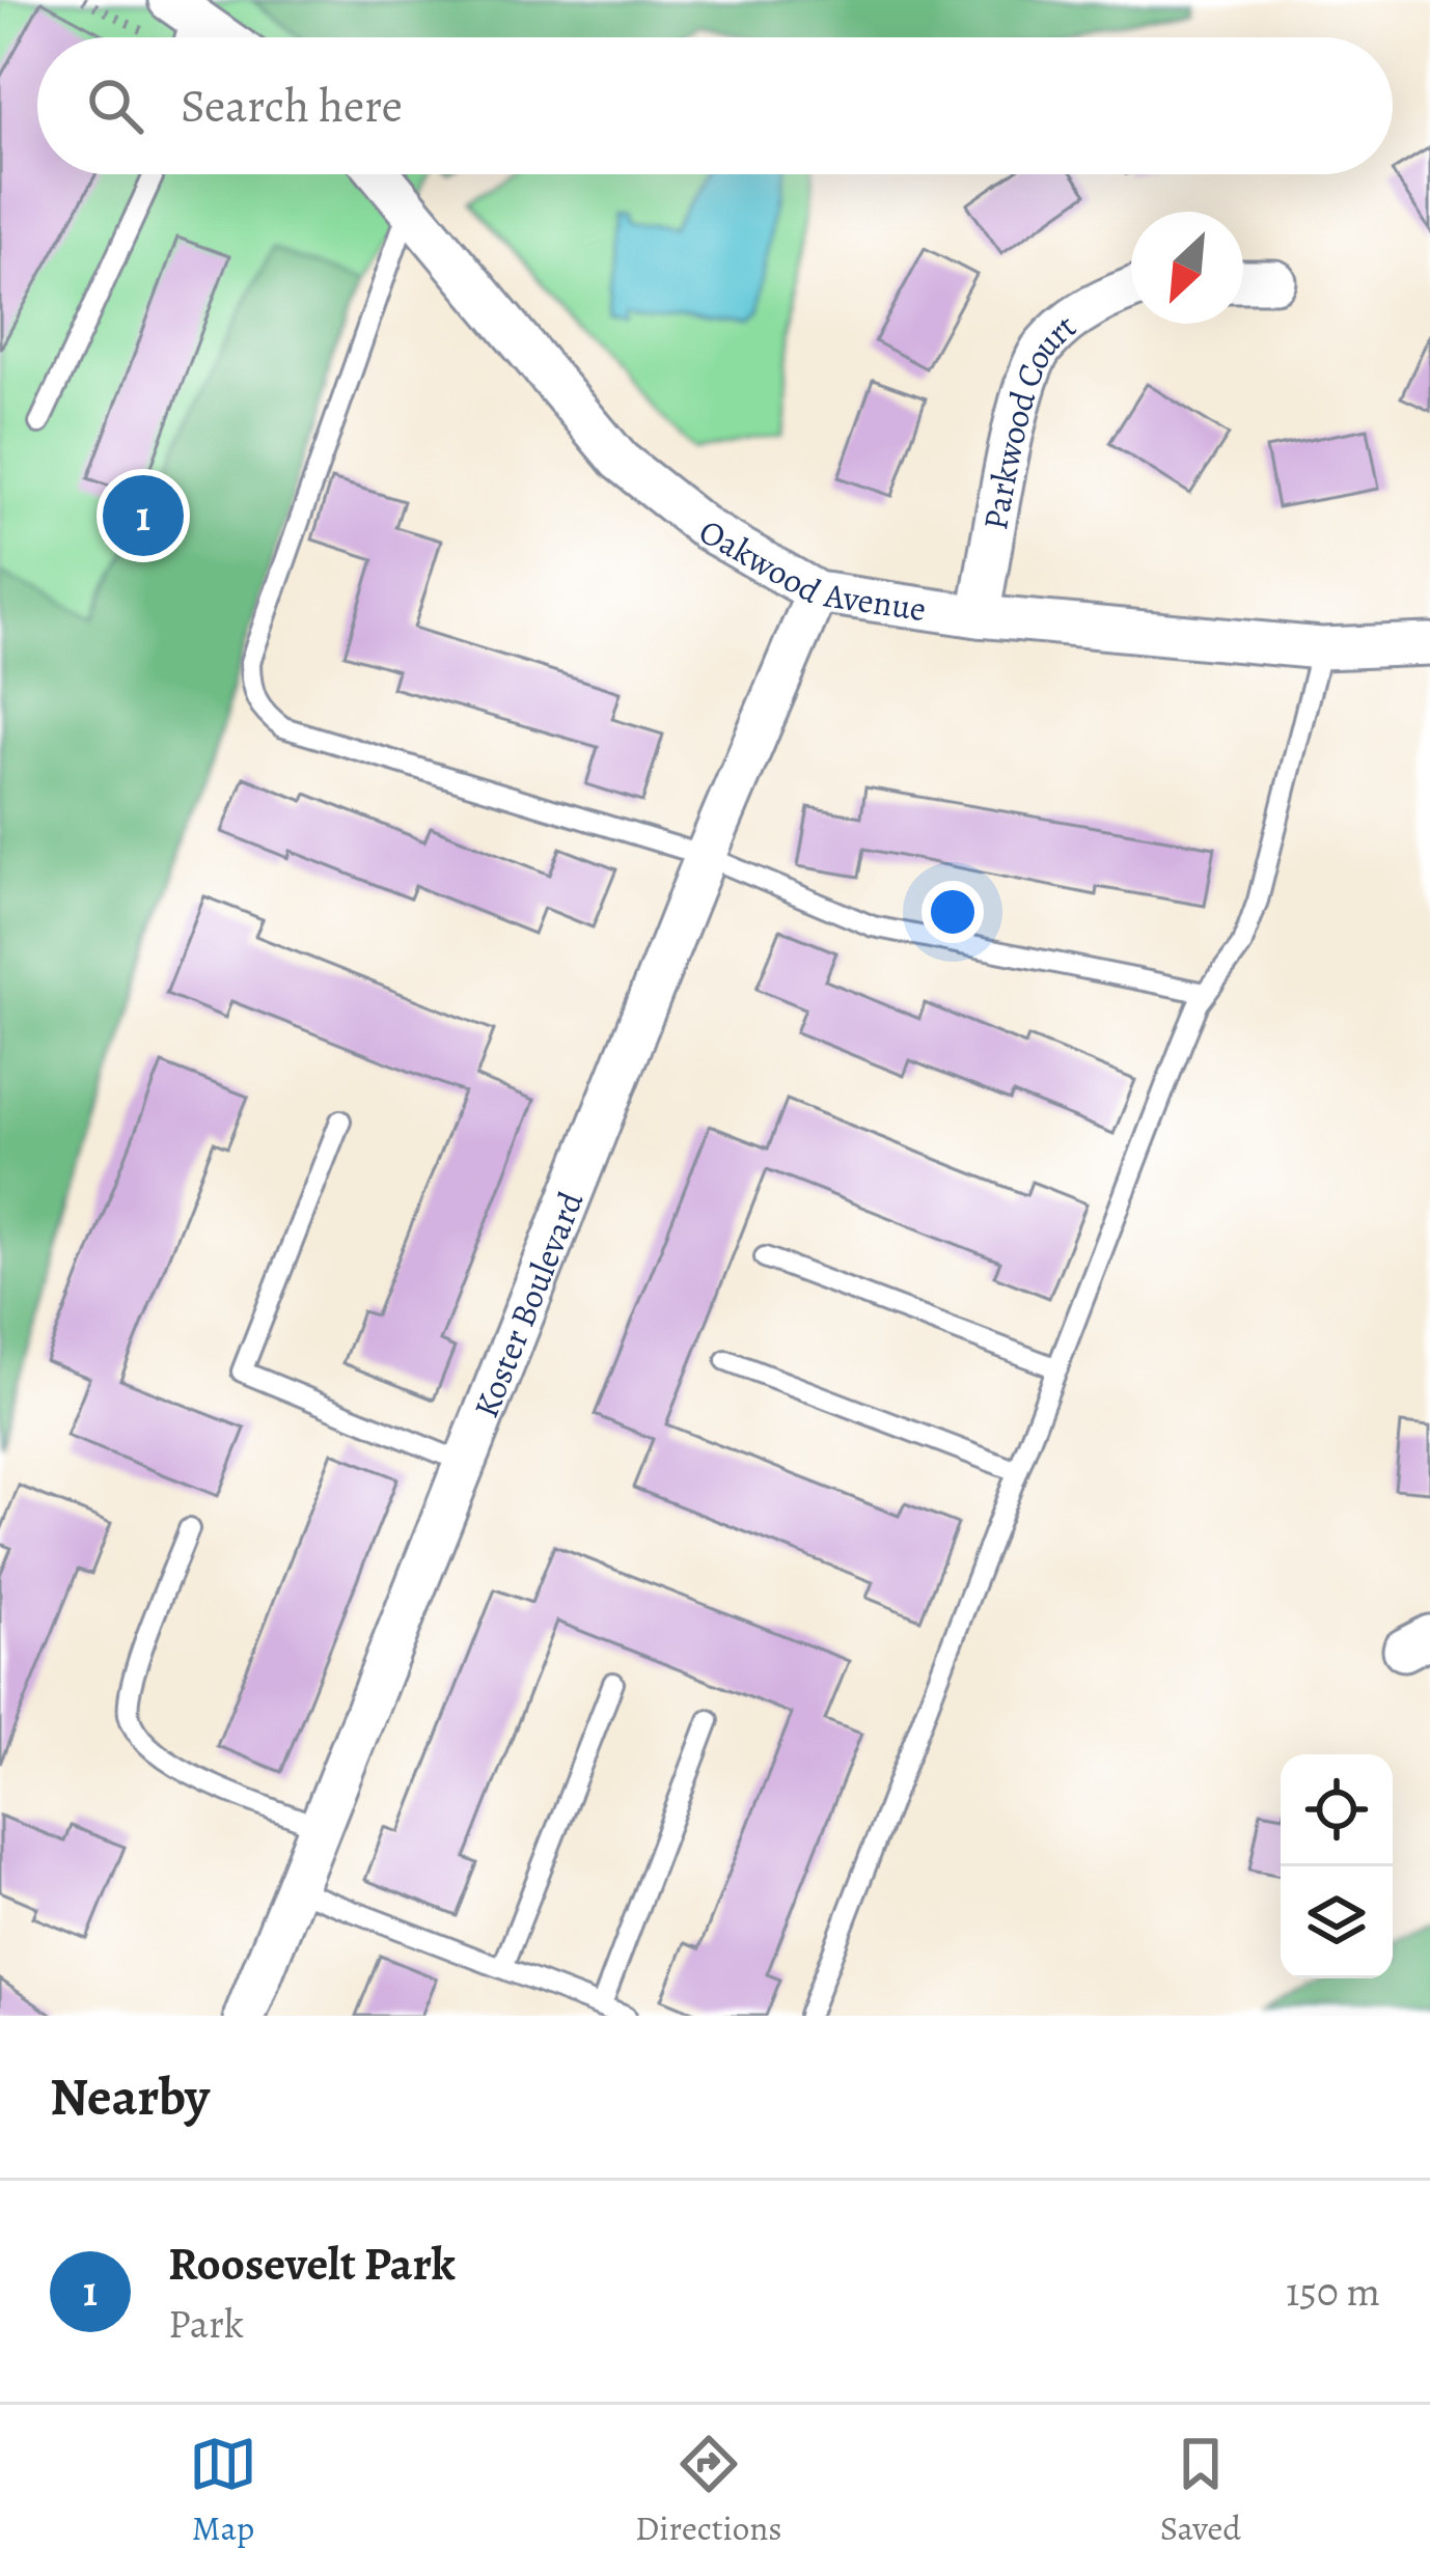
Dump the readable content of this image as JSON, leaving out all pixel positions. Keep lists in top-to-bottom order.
{
  "streets": {
    "street": ["Parkwood Court", "Oakwood Avenue", "Koster Boulevard"]
  },
  "crossings": [
    ["Parkwood Court", "Oakwood Avenue"],
    ["Oakwood Avenue", "Koster Boulevard"]
  ],
  "north": "bottom left",
  "page": {
    "search": "Search here",
    "pins": "1",
    "heading": "Nearby",
    "list": [
      {
        "mark": "1",
        "name": "Roosevelt Park",
        "note": "Park",
        "value": "150 m"
      }
    ],
    "nav": ["Map", "Directions", "Saved"]
  }
}
